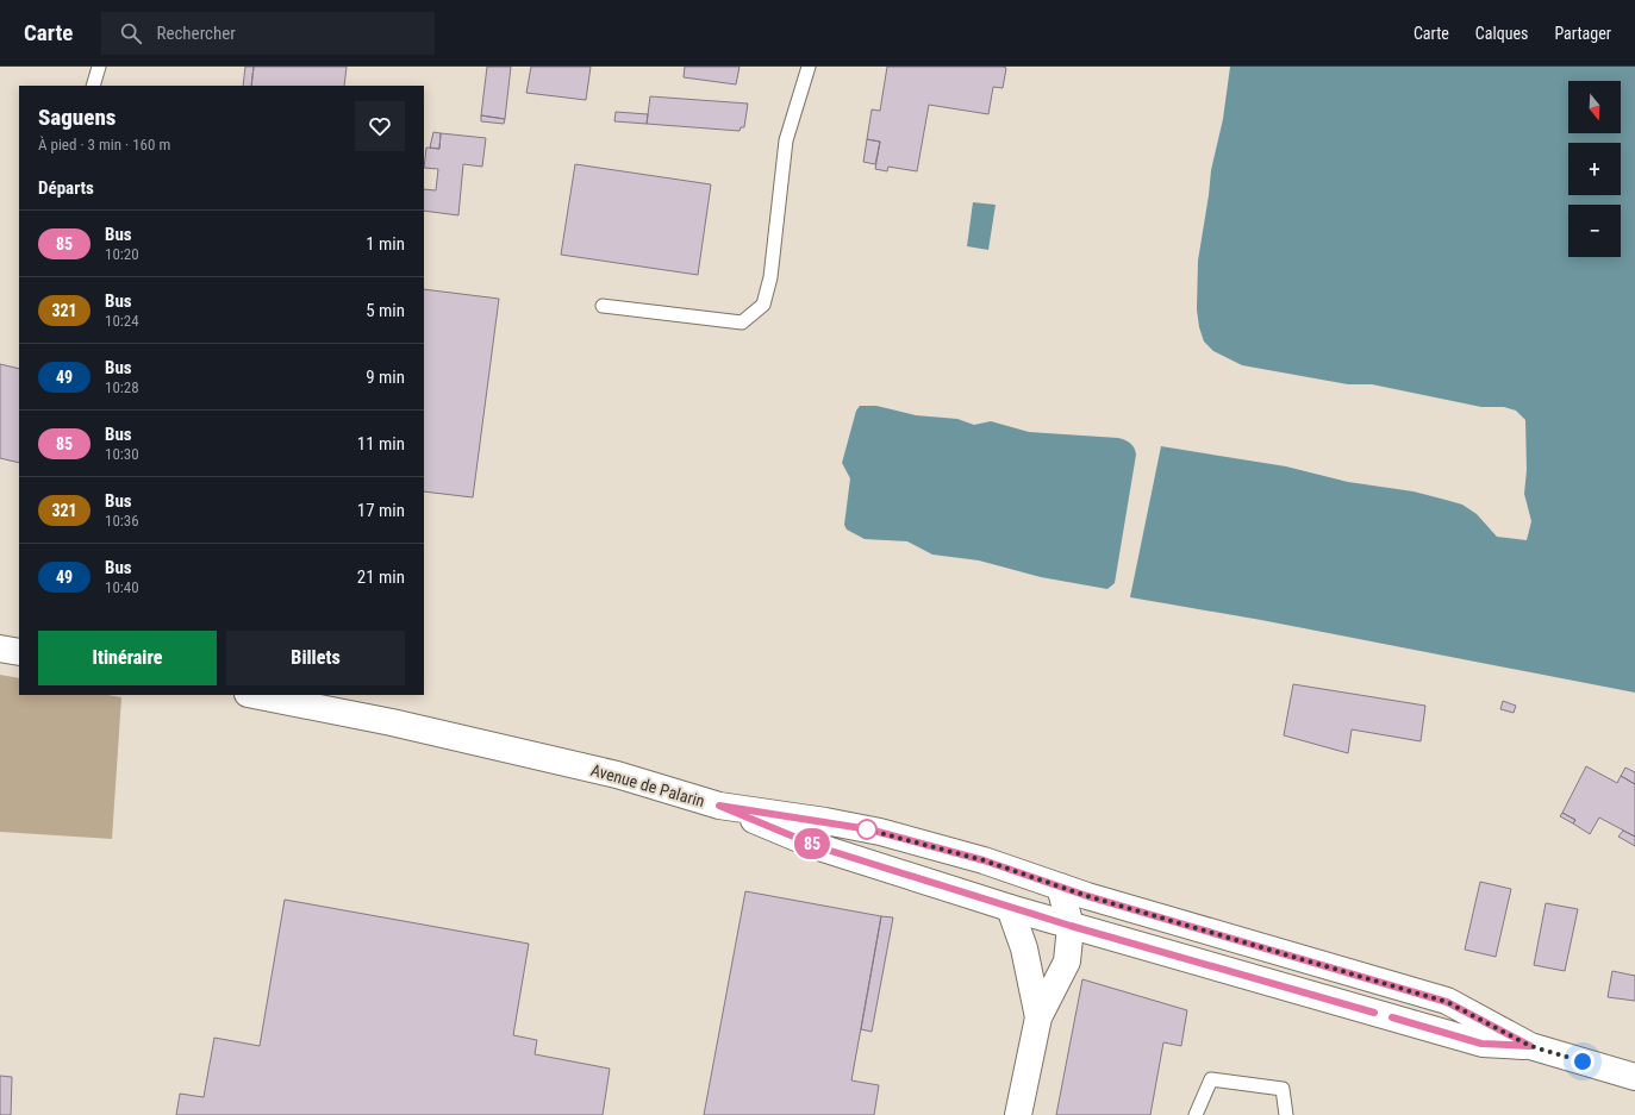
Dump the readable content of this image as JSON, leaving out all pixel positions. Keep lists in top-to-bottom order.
{
  "streets": {
    "main road": ["Avenue de Palarin"]
  },
  "lines": ["bus line 85"],
  "north": "bottom",
  "page": {
    "header": "Carte",
    "search": "Rechercher",
    "nav": ["Carte", "Calques", "Partager"],
    "on_map": "85",
    "map_buttons": ["+", "−"],
    "heading": [
      ["Saguens", "À pied · 3 min · 160 m"],
      "Départs"
    ],
    "list": [
      {
        "mark": "85",
        "name": "Bus",
        "note": "10:20",
        "value": "1 min"
      },
      {
        "mark": "321",
        "name": "Bus",
        "note": "10:24",
        "value": "5 min"
      },
      {
        "mark": "49",
        "name": "Bus",
        "note": "10:28",
        "value": "9 min"
      },
      {
        "mark": "85",
        "name": "Bus",
        "note": "10:30",
        "value": "11 min"
      },
      {
        "mark": "321",
        "name": "Bus",
        "note": "10:36",
        "value": "17 min"
      },
      {
        "mark": "49",
        "name": "Bus",
        "note": "10:40",
        "value": "21 min"
      }
    ],
    "buttons": ["Itinéraire", "Billets"]
  }
}
